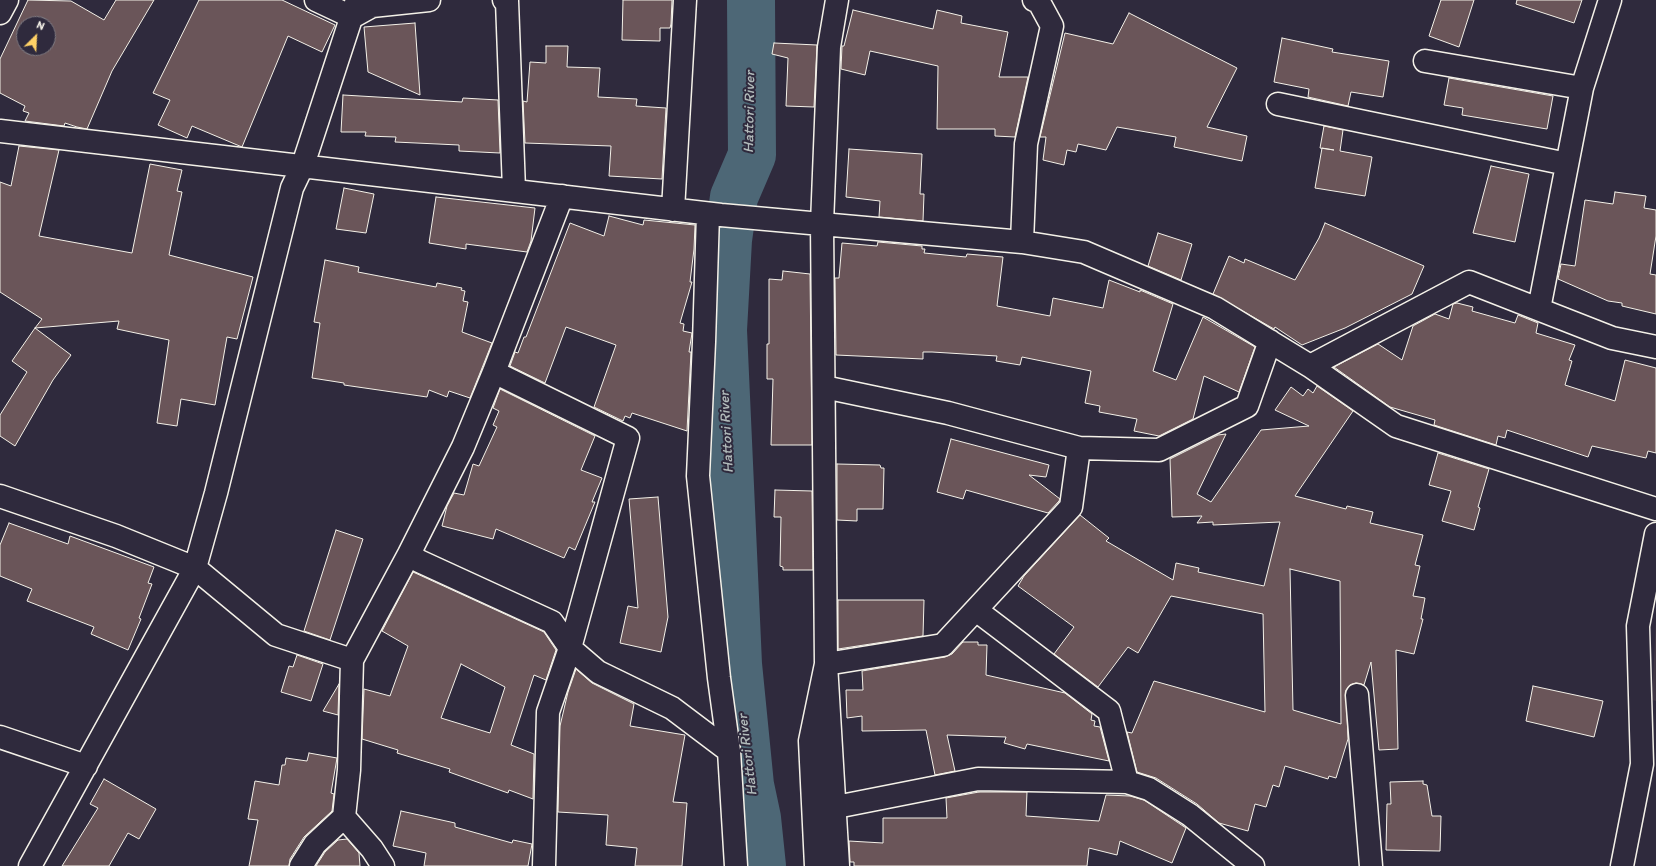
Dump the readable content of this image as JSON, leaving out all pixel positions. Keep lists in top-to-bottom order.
{
  "water": ["Hattori River"],
  "north": "top right"
}
